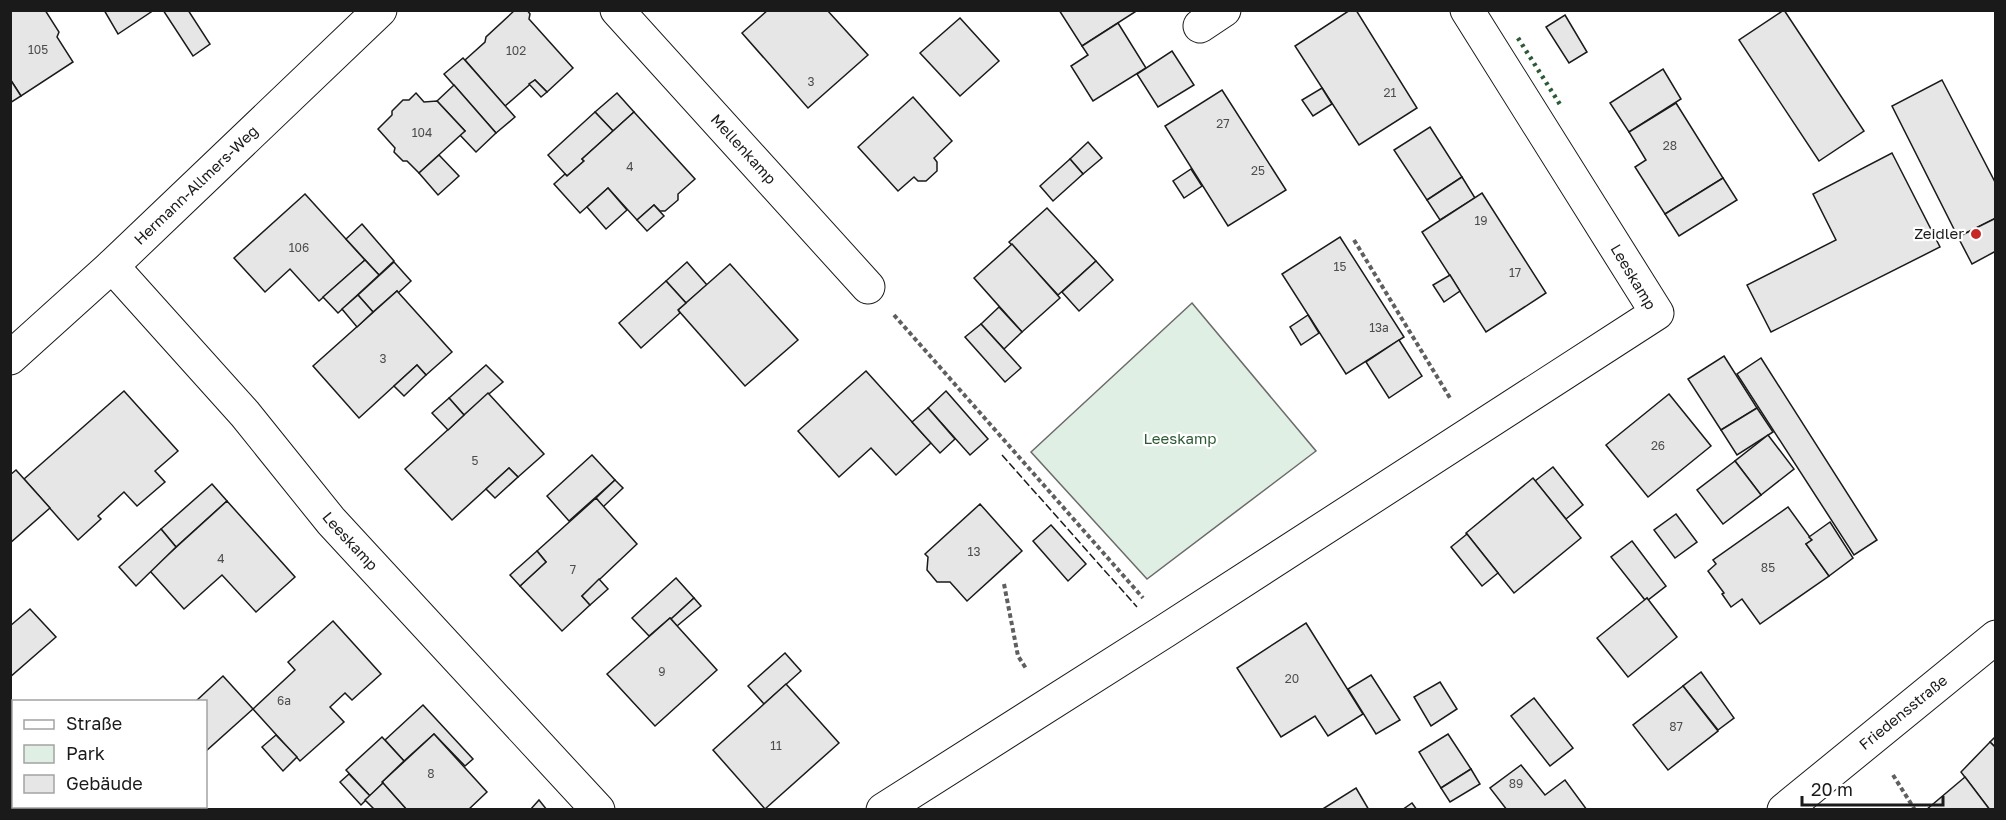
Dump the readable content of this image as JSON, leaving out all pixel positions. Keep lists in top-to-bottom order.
{
  "streets": {
    "street": [
      "Mellenkamp",
      "Hermann-Allmers-Weg",
      "Leeskamp",
      "Friedensstraße"
    ]
  },
  "crossings": [
    ["Hermann-Allmers-Weg", "Leeskamp"]
  ],
  "parks": ["Leeskamp"],
  "places": ["Zeidler"],
  "house_numbers": [
    "105",
    "102",
    "3",
    "21",
    "27",
    "104",
    "28",
    "4",
    "25",
    "19",
    "106",
    "15",
    "17",
    "13a",
    "3",
    "26",
    "5",
    "13",
    "4",
    "85",
    "7",
    "9",
    "20",
    "6a",
    "87",
    "11",
    "8",
    "89"
  ],
  "legend": ["Straße", "Park", "Gebäude"],
  "scale_bar": "20 m"
}
